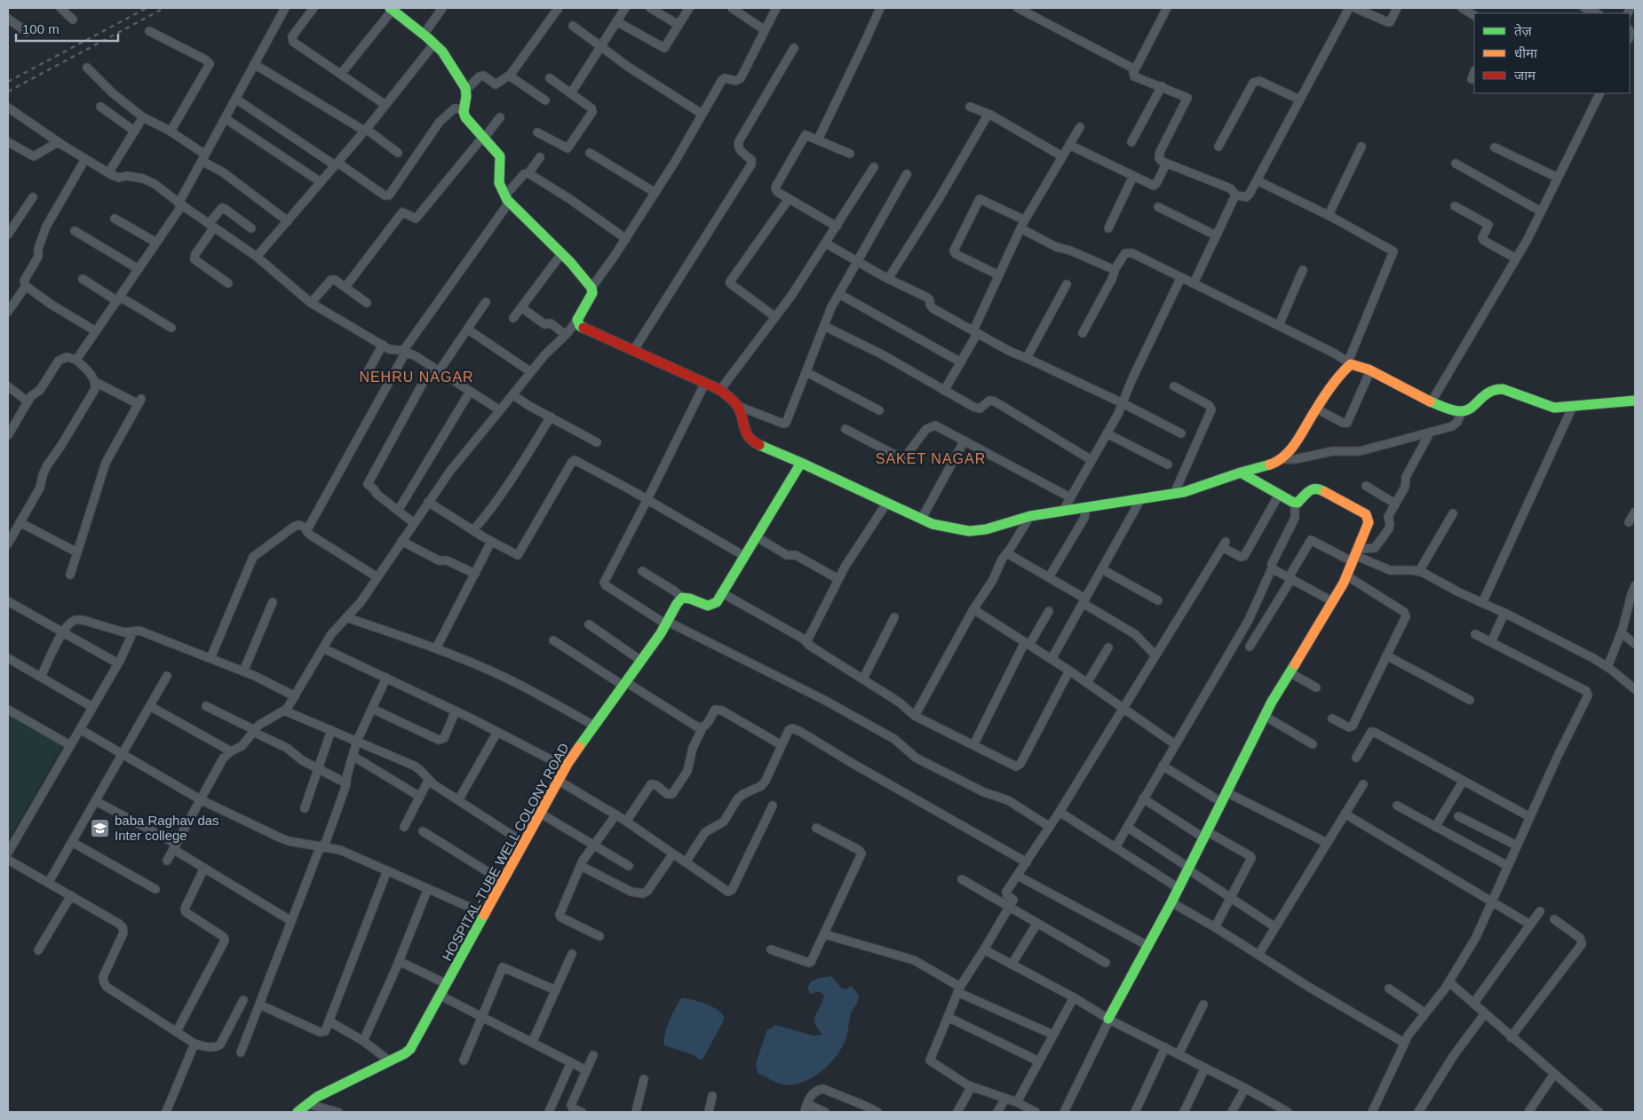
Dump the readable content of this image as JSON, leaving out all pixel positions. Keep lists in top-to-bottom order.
{
  "streets": {
    "street": ["HOSPITAL-TUBE WELL COLONY ROAD"]
  },
  "districts": ["NEHRU NAGAR", "SAKET NAGAR"],
  "places": {
    "school or university": ["baba Raghav das Inter college"]
  },
  "legend": ["तेज़", "धीमा", "जाम"],
  "scale_bar": "100 m"
}
